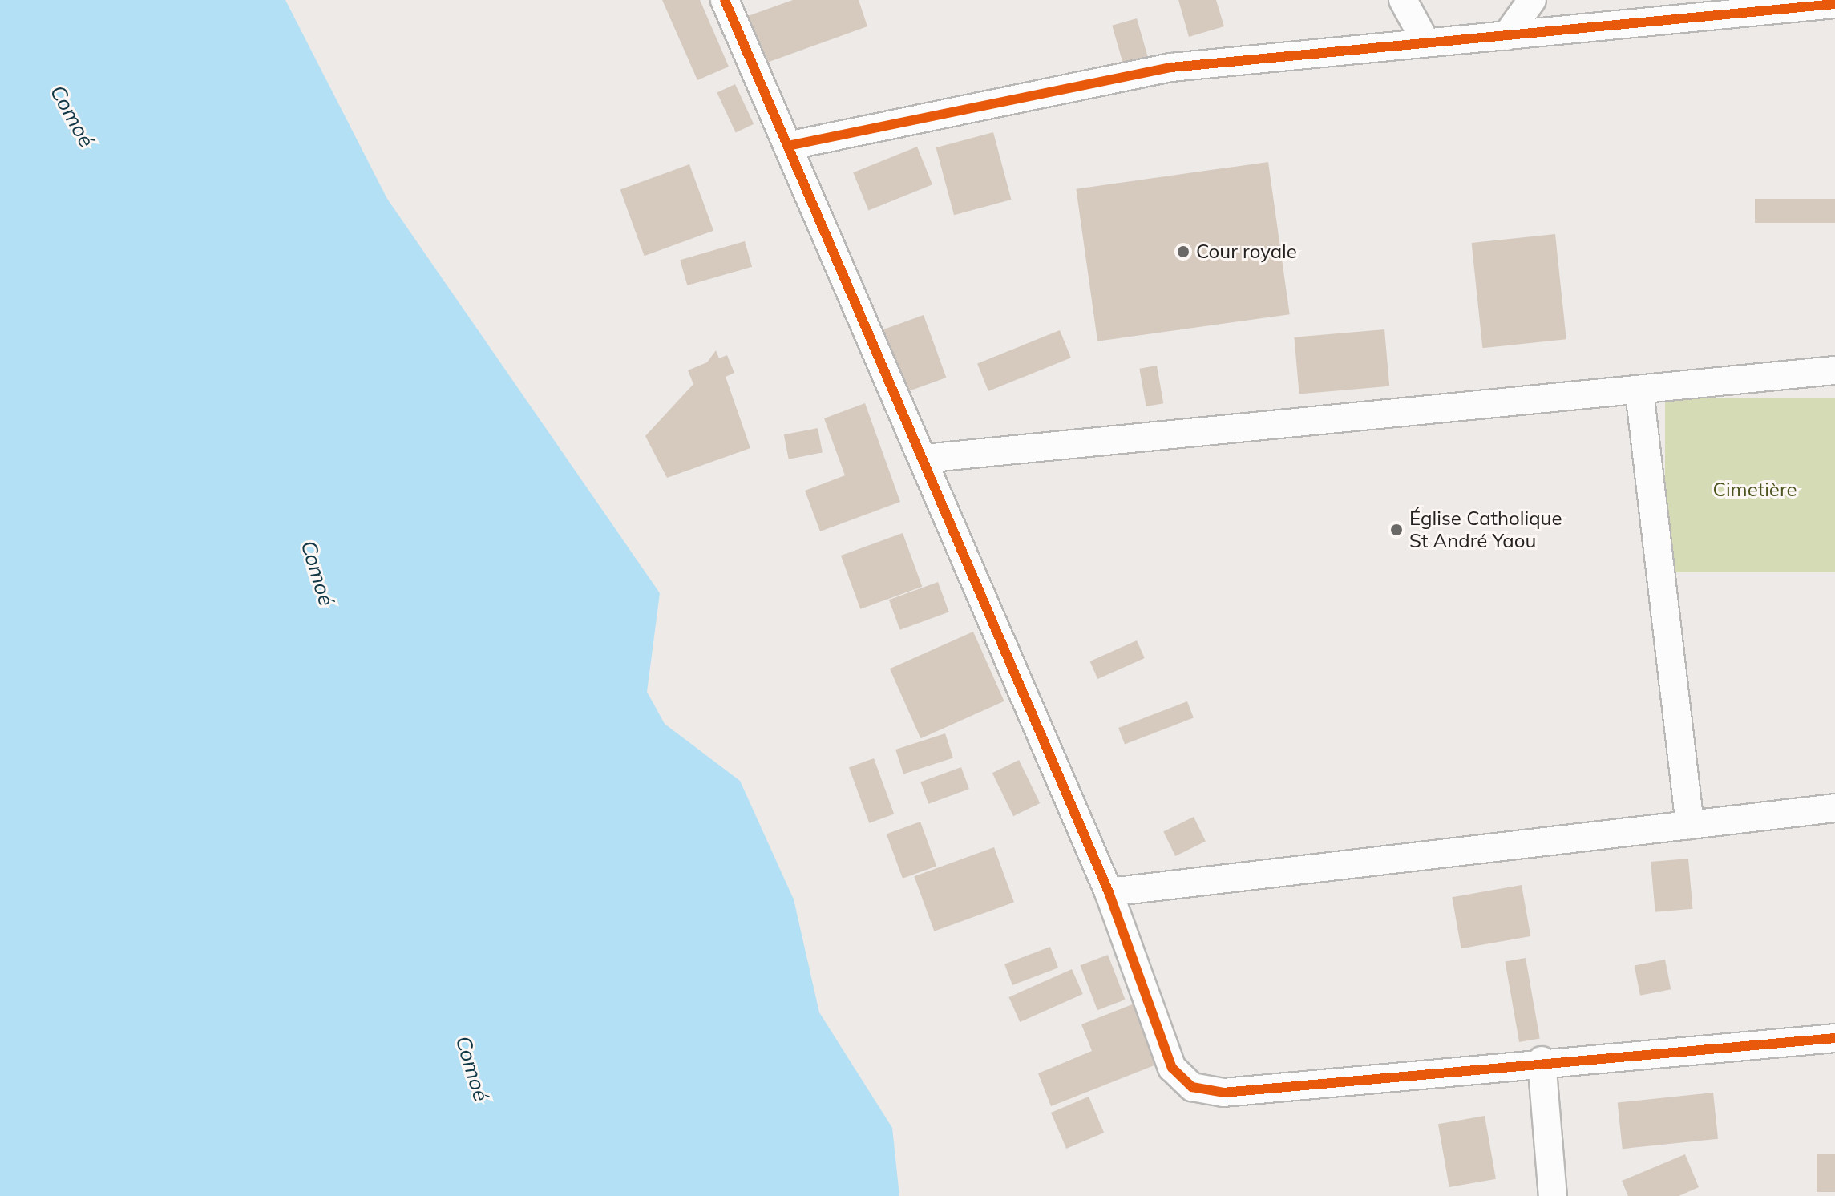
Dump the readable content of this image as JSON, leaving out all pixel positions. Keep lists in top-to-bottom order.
{
  "water": ["Comoé"],
  "parks": ["Cimetière"],
  "places": ["Cour royale", "Église Catholique St André Yaou"]
}
